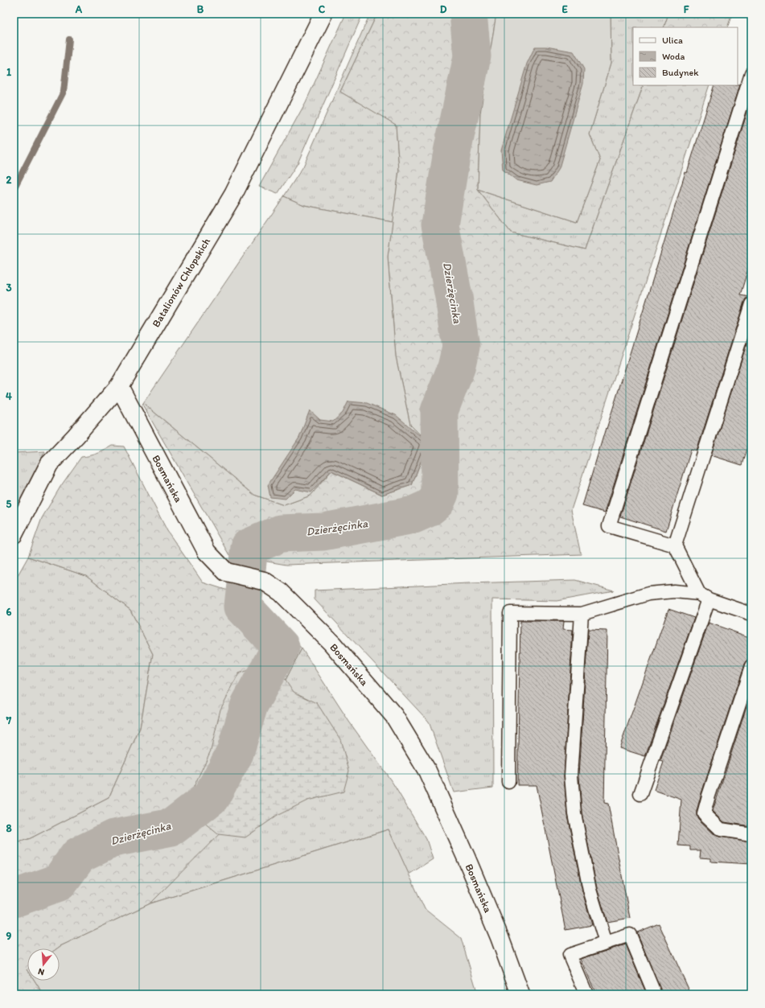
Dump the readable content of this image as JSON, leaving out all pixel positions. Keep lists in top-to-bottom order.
{
  "streets": {
    "street": ["Batalionów Chłopskich", "Bosmańska"]
  },
  "crossings": [
    ["Batalionów Chłopskich", "Bosmańska"]
  ],
  "water": ["Dzierżęcinka"],
  "legend": ["Ulica", "Woda", "Budynek"],
  "north": "bottom",
  "grid": {
    "columns": [
      "A",
      "B",
      "C",
      "D",
      "E",
      "F"
    ],
    "rows": [
      "1",
      "2",
      "3",
      "4",
      "5",
      "6",
      "7",
      "8",
      "9"
    ]
  }
}
